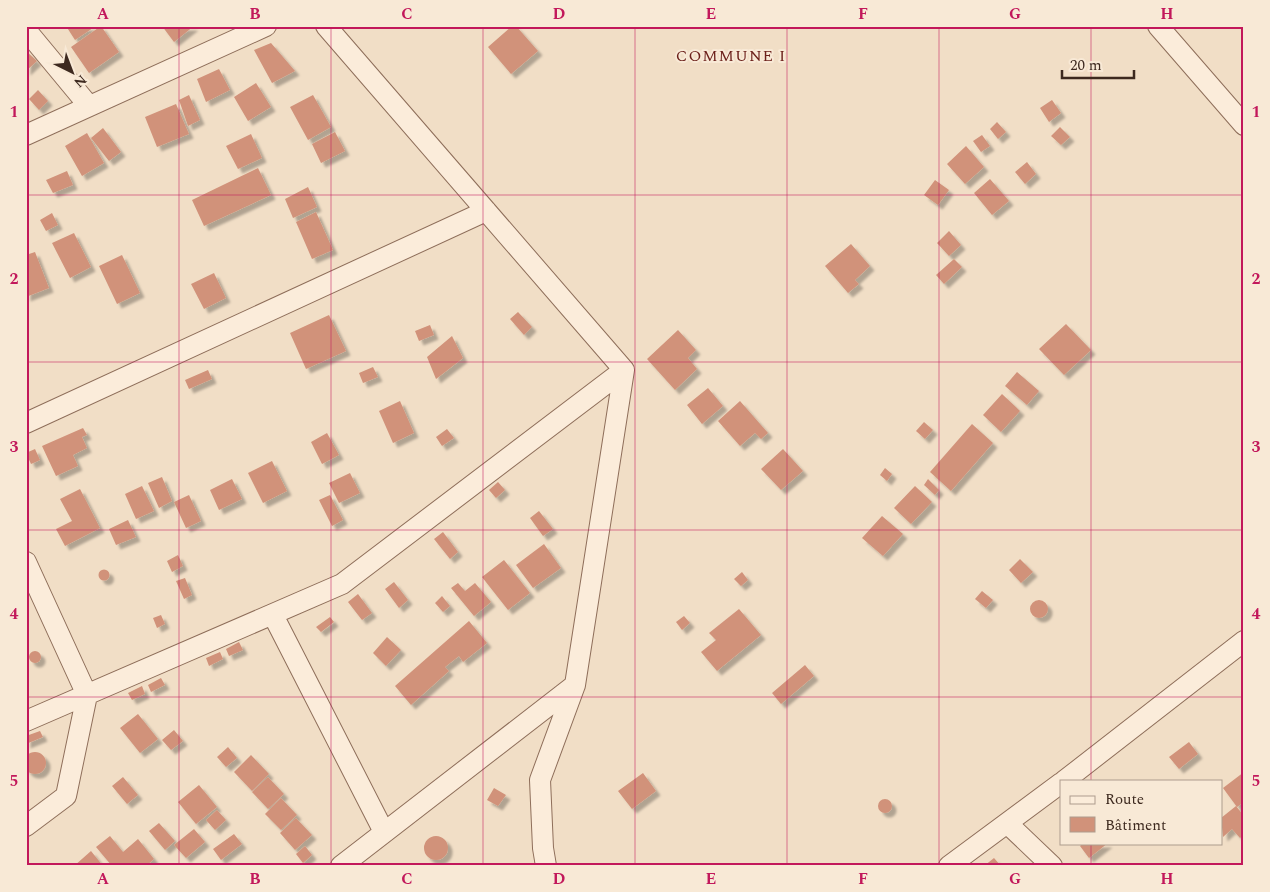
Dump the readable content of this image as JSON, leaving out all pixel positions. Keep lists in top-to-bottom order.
{
  "districts": ["COMMUNE I"],
  "legend": ["Route", "Bâtiment"],
  "scale_bar": "20 m",
  "north": "bottom right",
  "grid": {
    "columns": [
      "A",
      "B",
      "C",
      "D",
      "E",
      "F",
      "G",
      "H"
    ],
    "rows": [
      "1",
      "2",
      "3",
      "4",
      "5"
    ]
  }
}
